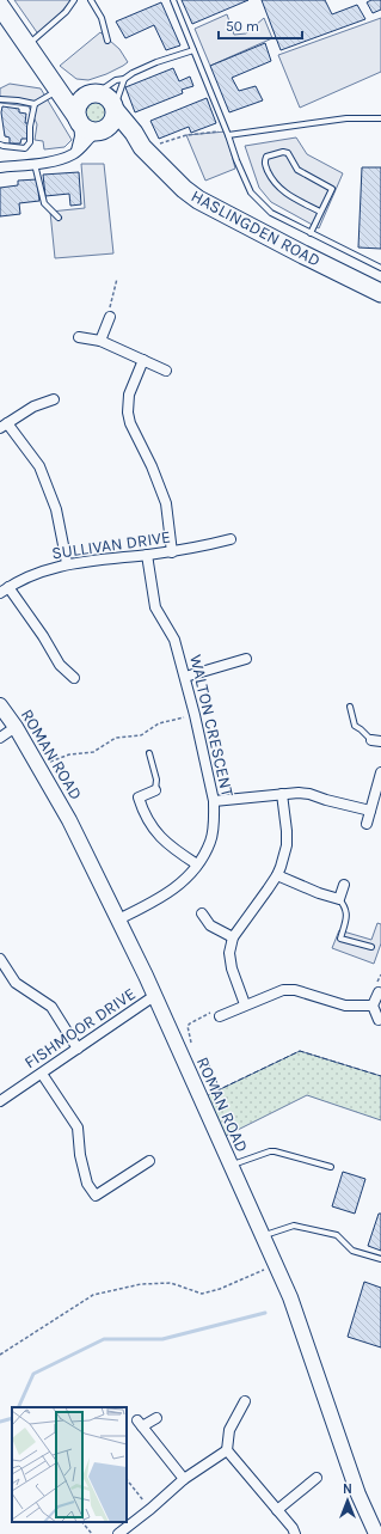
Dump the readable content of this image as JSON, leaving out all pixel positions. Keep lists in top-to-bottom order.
{
  "streets": {
    "highway": ["HASLINGDEN ROAD"],
    "street": [
      "SULLIVAN DRIVE",
      "WALTON CRESCENT",
      "ROMAN ROAD",
      "FISHMOOR DRIVE"
    ]
  },
  "crossings": [
    ["SULLIVAN DRIVE", "WALTON CRESCENT"],
    ["WALTON CRESCENT", "ROMAN ROAD"],
    ["ROMAN ROAD", "FISHMOOR DRIVE"]
  ],
  "scale_bar": "50 m",
  "north": "top"
}
